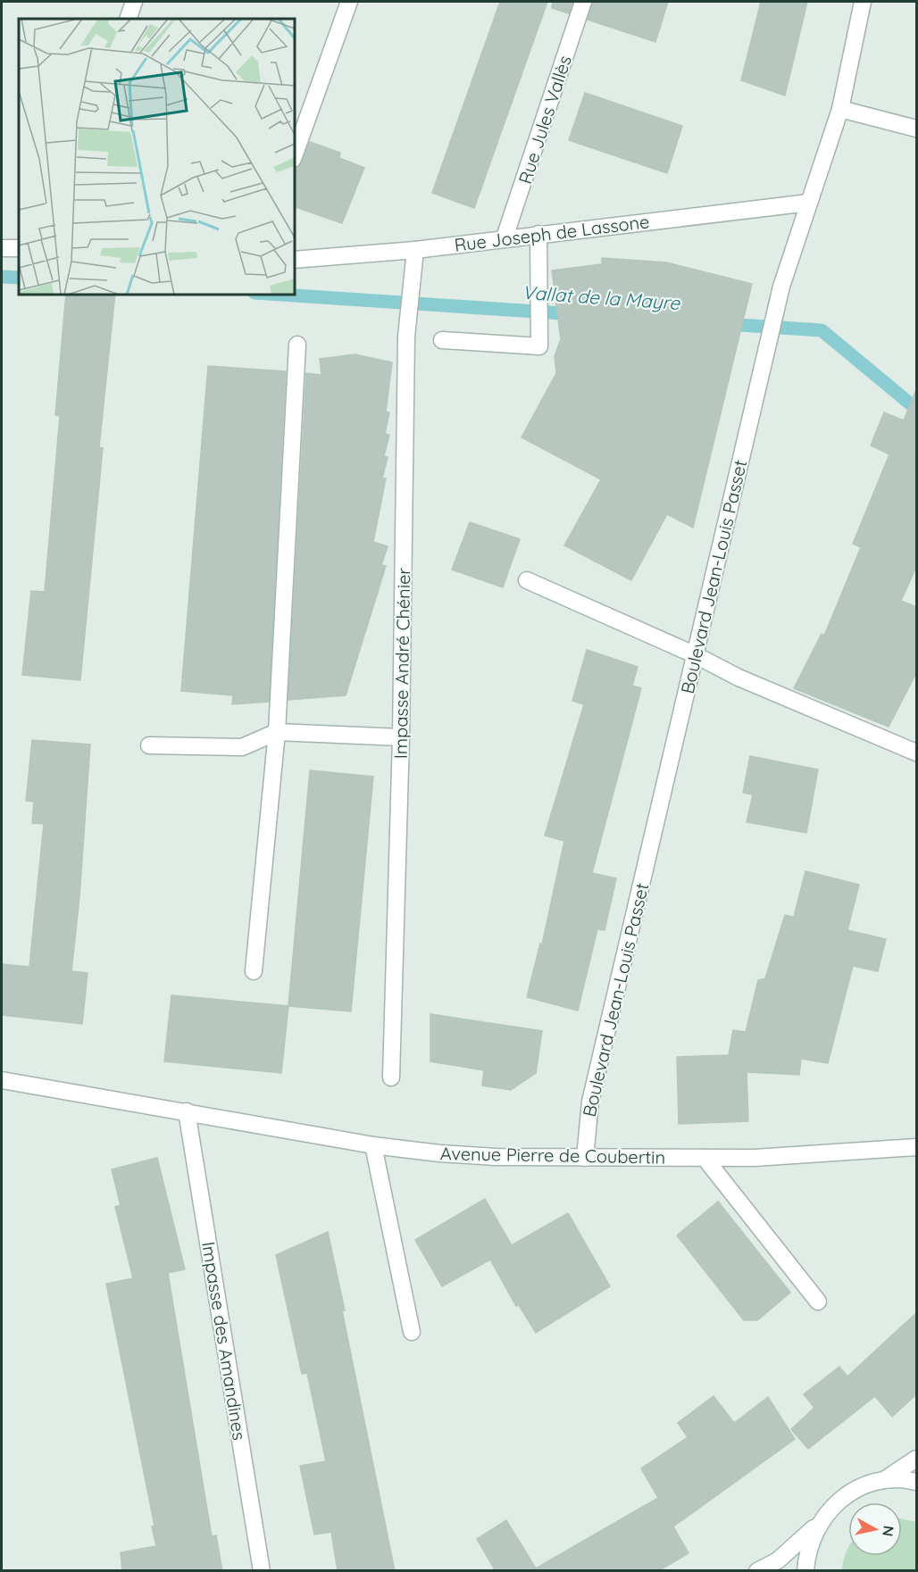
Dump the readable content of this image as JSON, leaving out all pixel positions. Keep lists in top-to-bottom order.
{
  "streets": {
    "street": [
      "Rue Jules Vallès",
      "Rue Joseph de Lassone",
      "Boulevard Jean-Louis Passet",
      "Impasse André Chénier",
      "Avenue Pierre de Coubertin",
      "Impasse des Amandines"
    ]
  },
  "crossings": [
    ["Rue Jules Vallès", "Rue Joseph de Lassone"],
    ["Rue Joseph de Lassone", "Boulevard Jean-Louis Passet"],
    ["Rue Joseph de Lassone", "Impasse André Chénier"],
    ["Boulevard Jean-Louis Passet", "Avenue Pierre de Coubertin"],
    ["Avenue Pierre de Coubertin", "Impasse des Amandines"]
  ],
  "water": ["Vallat de la Mayre"],
  "north": "right"
}
